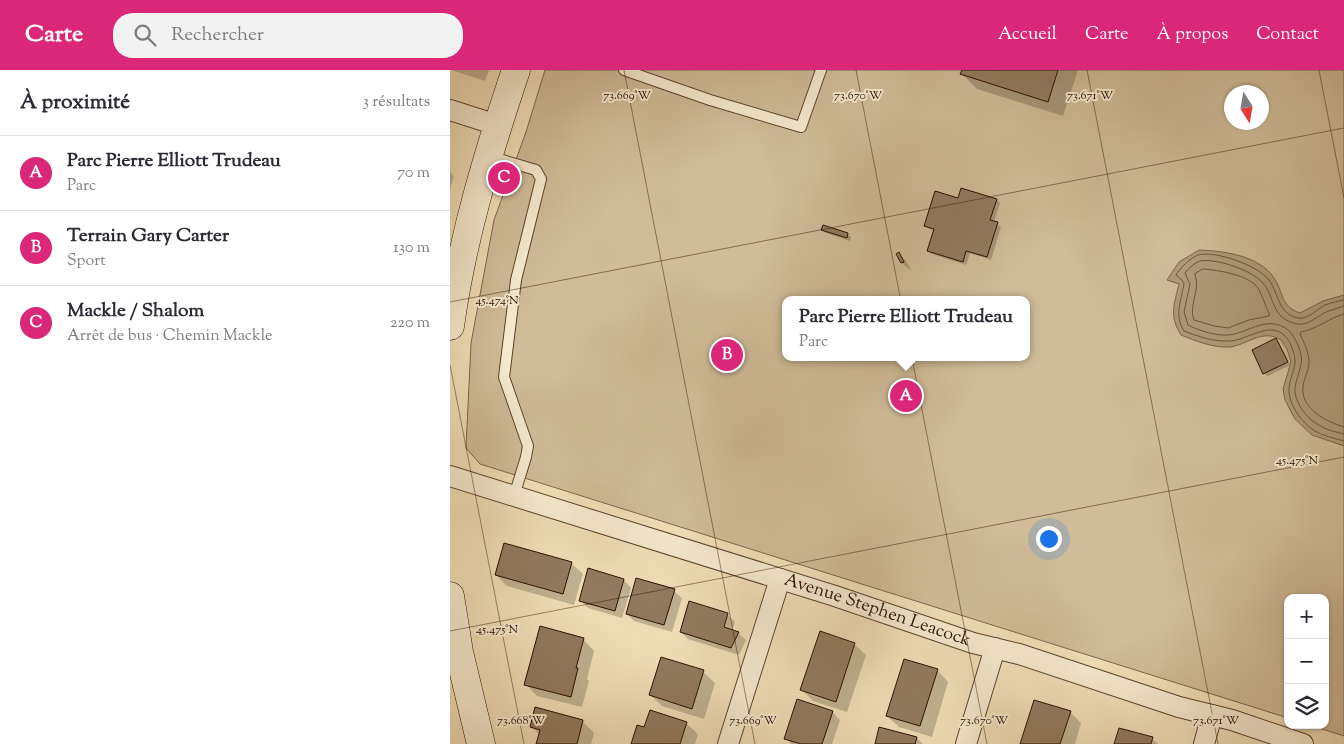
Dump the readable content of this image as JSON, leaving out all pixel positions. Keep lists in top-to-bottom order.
{
  "streets": {
    "street": ["Avenue Stephen Leacock"]
  },
  "north": "bottom",
  "page": {
    "header": "Carte",
    "search": "Rechercher",
    "nav": [
      "Accueil",
      "Carte",
      "À propos",
      "Contact"
    ],
    "heading": ["À proximité", "3 résultats"],
    "list": [
      {
        "mark": "A",
        "name": "Parc Pierre Elliott Trudeau",
        "note": "Parc",
        "value": "70 m"
      },
      {
        "mark": "B",
        "name": "Terrain Gary Carter",
        "note": "Sport",
        "value": "130 m"
      },
      {
        "mark": "C",
        "name": "Mackle / Shalom",
        "note": "Arrêt de bus · Chemin Mackle",
        "value": "220 m"
      }
    ],
    "pins": ["C", "B", "A"],
    "popup": ["Parc Pierre Elliott Trudeau", "Parc"],
    "map_buttons": ["+", "−"]
  },
  "coordinates": [
    "73.669°W",
    "73.670°W",
    "73.671°W",
    "45.474°N",
    "45.475°N",
    "73.668°W"
  ]
}
